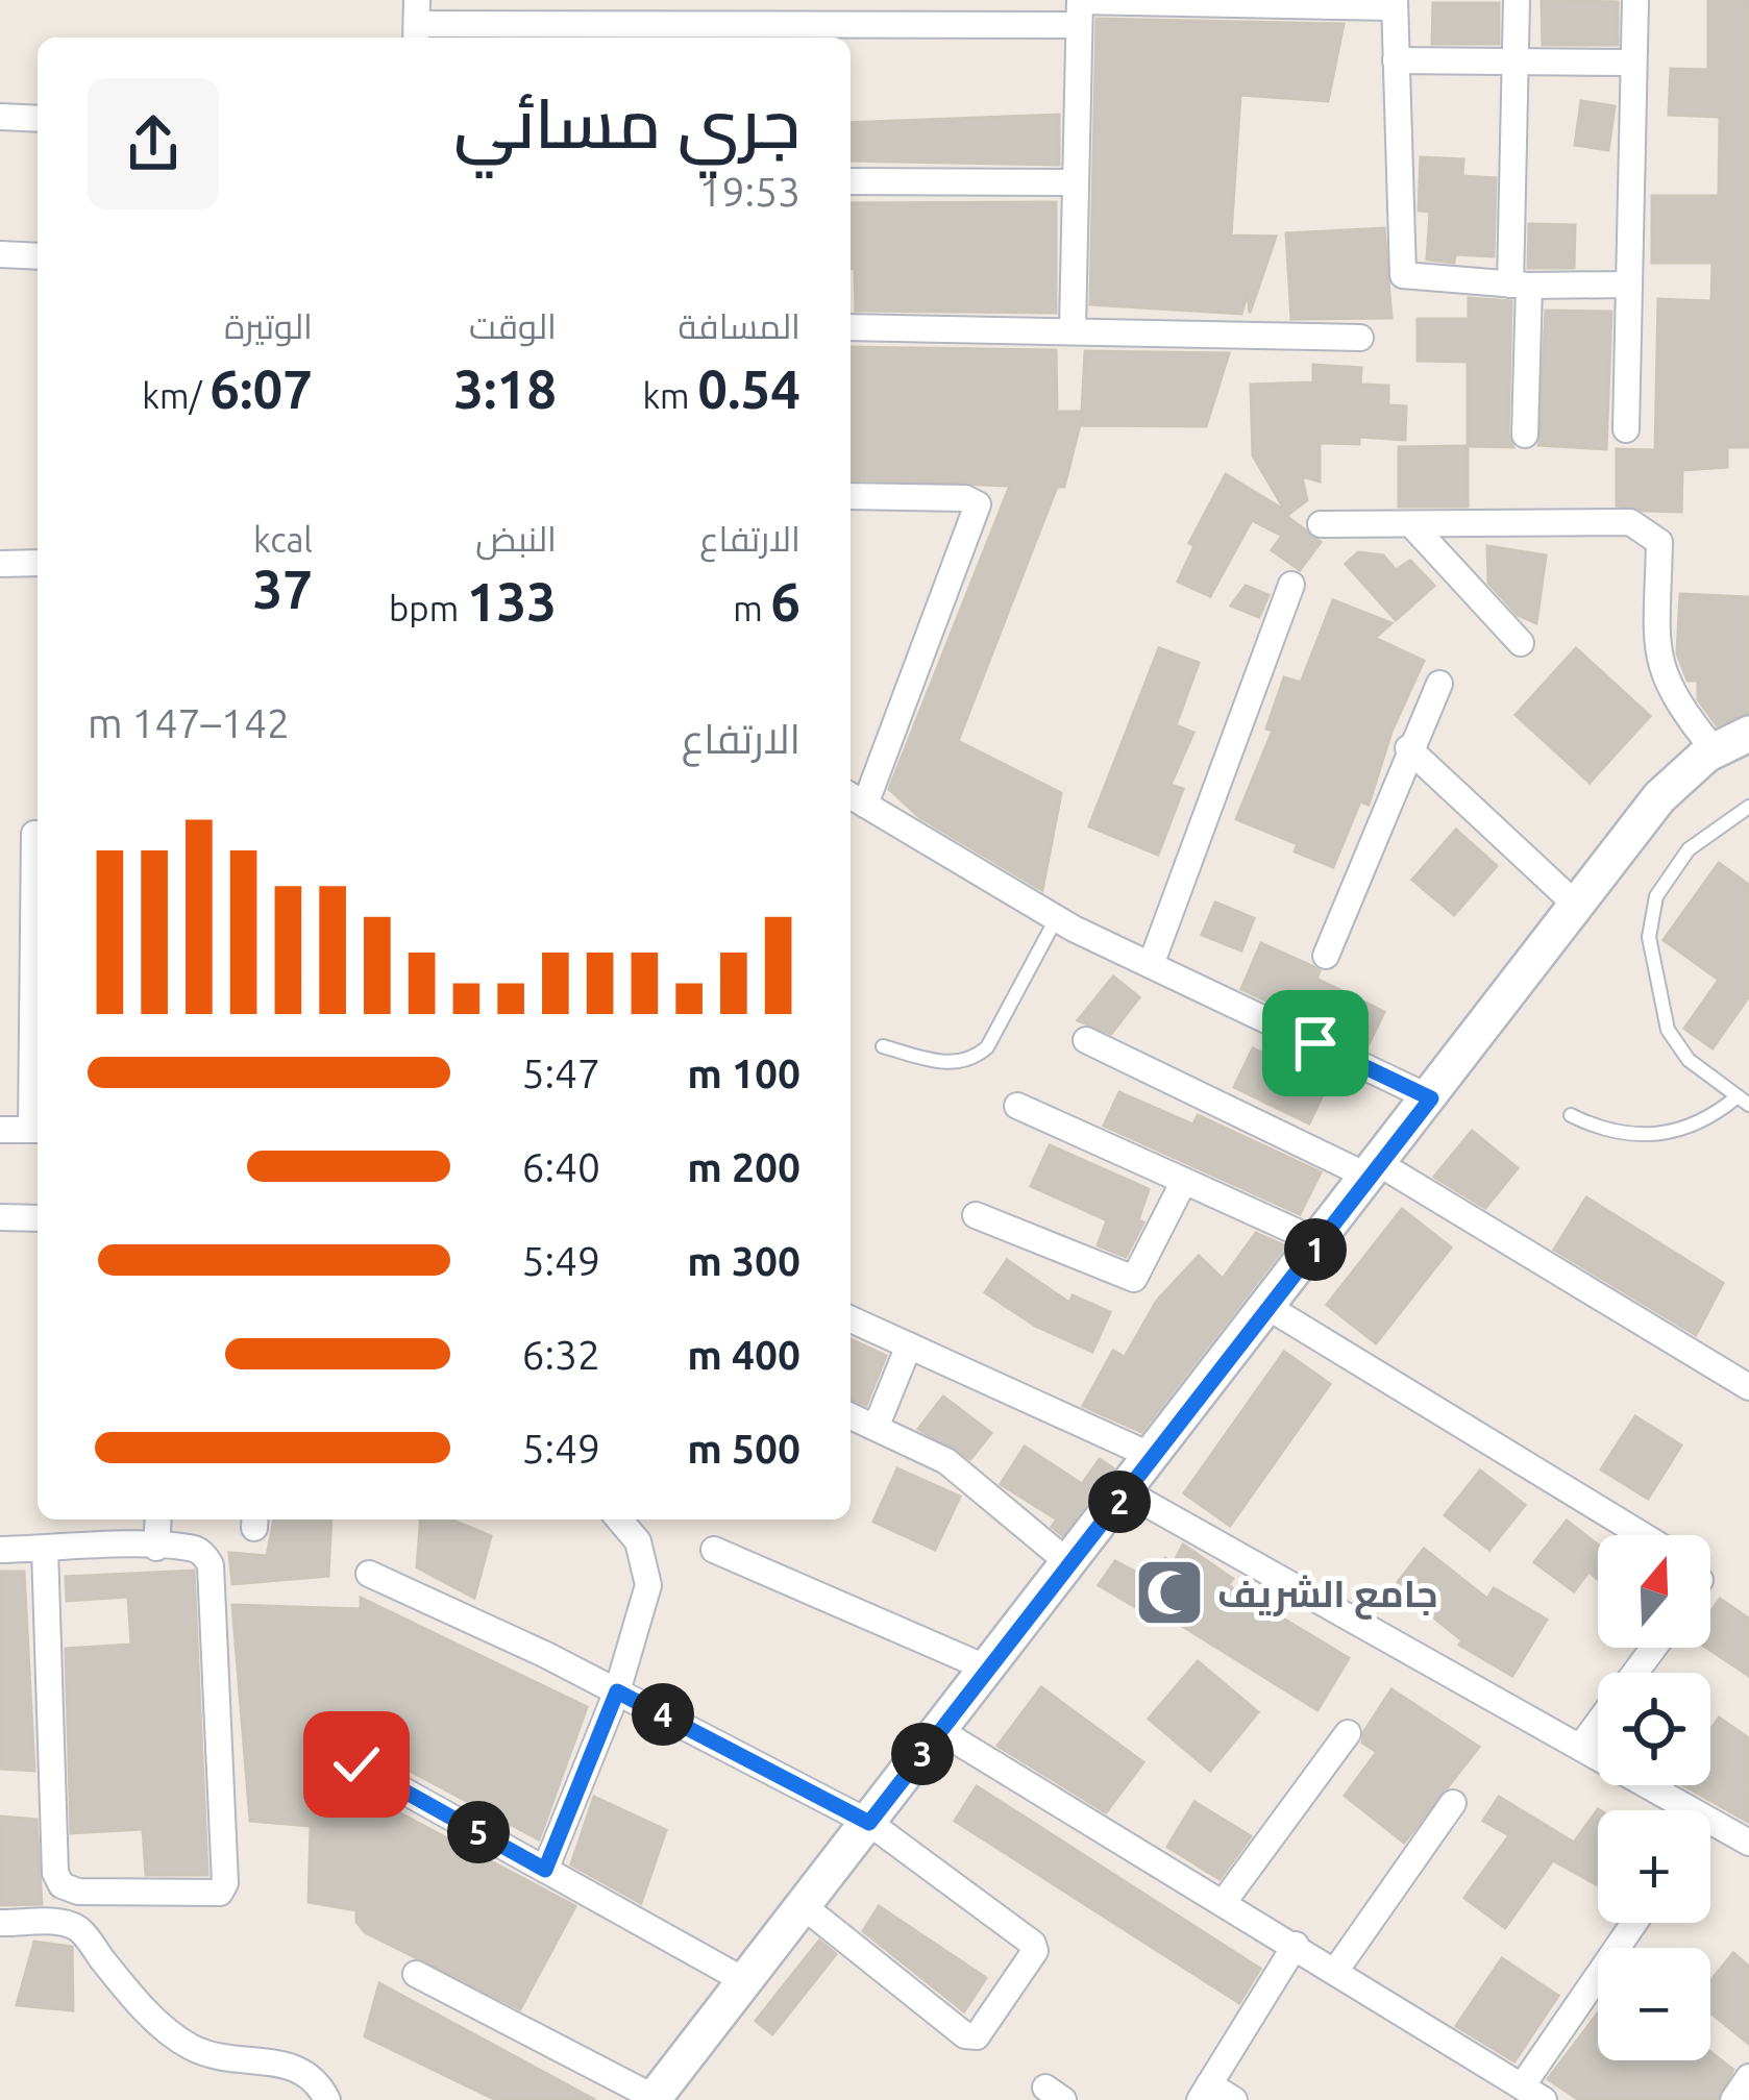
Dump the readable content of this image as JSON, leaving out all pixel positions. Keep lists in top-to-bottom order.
{
  "places": {
    "mosque": ["جامع الشريف"]
  },
  "north": "top",
  "page": {
    "heading": ["جري مسائي", "19:53"],
    "stats": [
      ["المسافة", "0.54 km"],
      ["الوقت", "3:18"],
      ["الوتيرة", "6:07 /km"],
      ["الارتفاع", "6 m"],
      ["النبض", "133 bpm"],
      ["kcal", "37"]
    ],
    "chart": ["الارتفاع", "142–147 m"],
    "list": [
      {
        "name": "100 m",
        "note": "5:47"
      },
      {
        "name": "200 m",
        "note": "6:40"
      },
      {
        "name": "300 m",
        "note": "5:49"
      },
      {
        "name": "400 m",
        "note": "6:32"
      },
      {
        "name": "500 m",
        "note": "5:49"
      }
    ],
    "pins": [
      "1",
      "2",
      "4",
      "3",
      "5"
    ],
    "map_buttons": ["+", "−"]
  }
}
